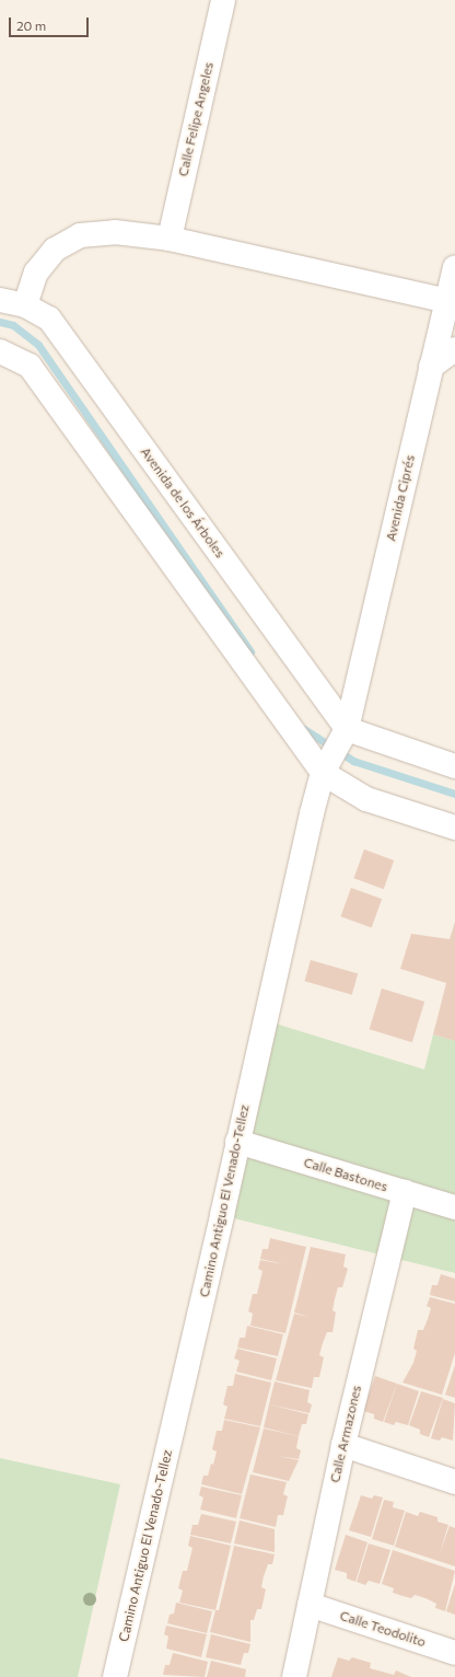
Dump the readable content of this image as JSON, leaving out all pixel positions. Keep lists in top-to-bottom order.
{
  "streets": {
    "street": [
      "Calle Felipe Angeles",
      "Avenida Ciprés",
      "Avenida de los Árboles",
      "Calle Bastones",
      "Camino Antiguo El Venado-Tellez",
      "Calle Armazones",
      "Calle Teodolito"
    ]
  },
  "crossings": [
    ["Avenida Ciprés", "Avenida de los Árboles"],
    ["Avenida Ciprés", "Camino Antiguo El Venado-Tellez"],
    ["Avenida de los Árboles", "Camino Antiguo El Venado-Tellez"],
    ["Calle Bastones", "Camino Antiguo El Venado-Tellez"],
    ["Calle Bastones", "Calle Armazones"],
    ["Calle Armazones", "Calle Teodolito"]
  ],
  "scale_bar": "20 m"
}
